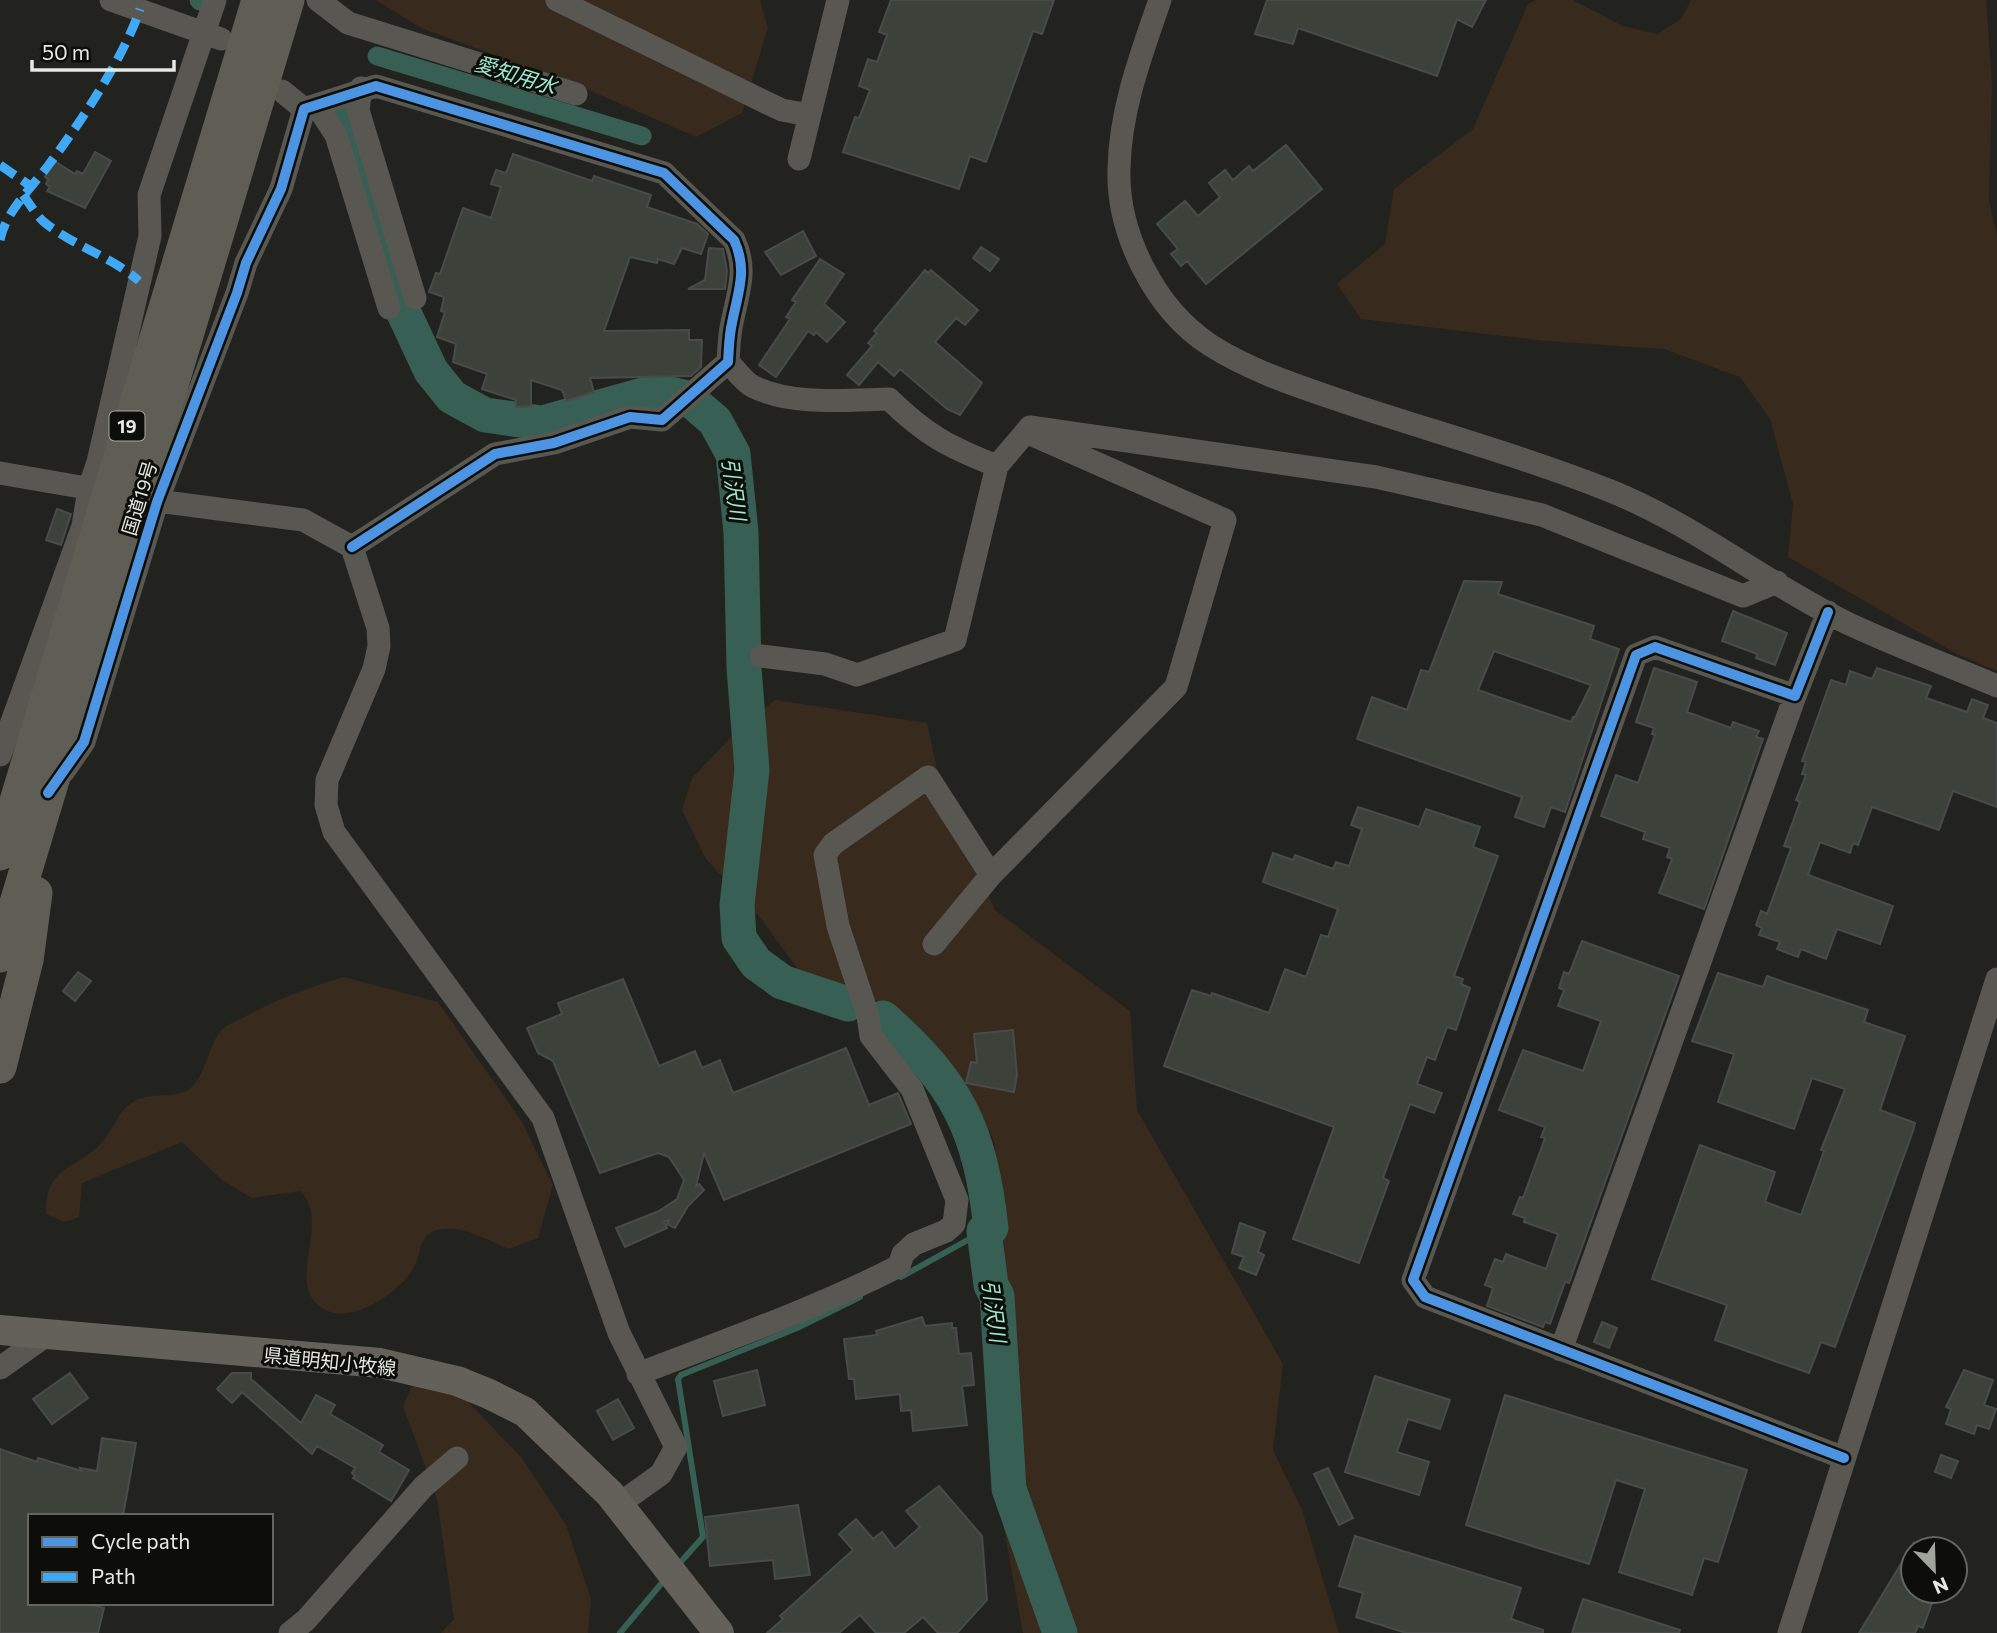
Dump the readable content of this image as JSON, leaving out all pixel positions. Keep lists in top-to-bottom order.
{
  "streets": {
    "highway": ["19", "国道19号"],
    "main road": ["県道明知小牧線"]
  },
  "water": ["愛知用水", "引沢川"],
  "legend": ["Cycle path", "Path"],
  "scale_bar": "50 m",
  "north": "bottom right"
}
